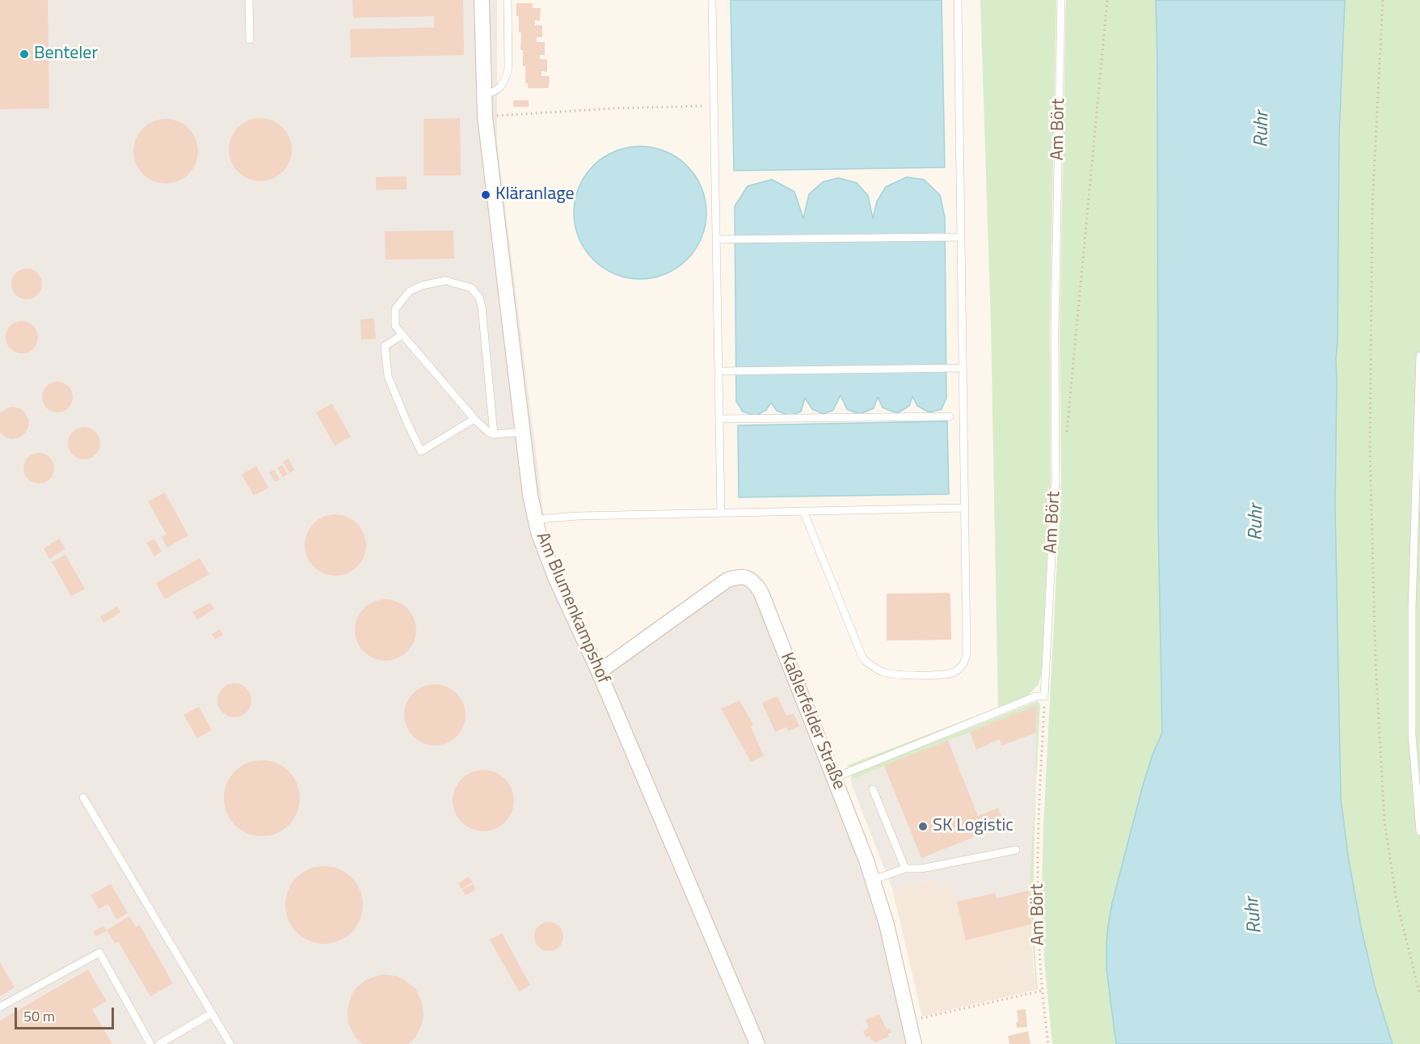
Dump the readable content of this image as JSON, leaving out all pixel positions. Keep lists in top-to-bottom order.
{
  "streets": {
    "street": ["Am Blumenkampshof", "Kaßlerfelder Straße"],
    "lane": ["Am Bört"]
  },
  "crossings": [
    ["Am Blumenkampshof", "Kaßlerfelder Straße"]
  ],
  "water": ["Ruhr"],
  "places": ["Benteler", "Kläranlage", "SK Logistic"],
  "scale_bar": "50 m"
}
